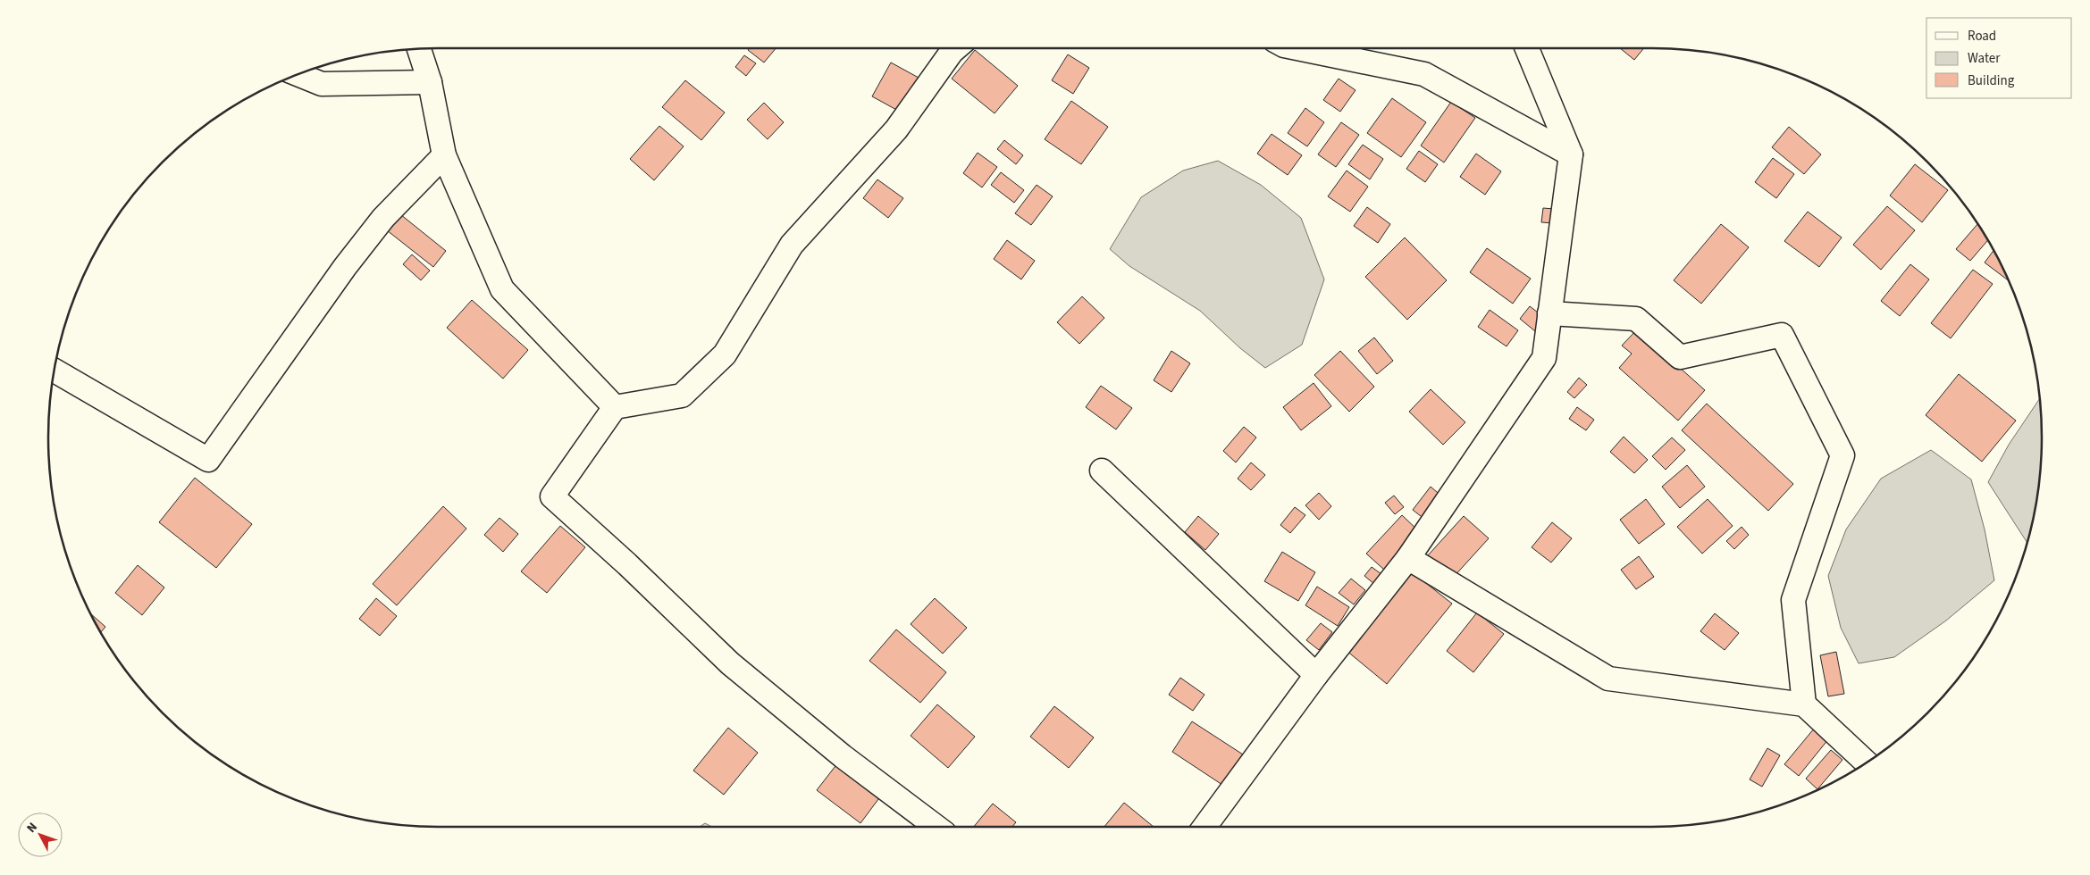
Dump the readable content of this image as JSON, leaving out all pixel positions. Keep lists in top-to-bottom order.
{
  "legend": ["Road", "Water", "Building"],
  "north": "top left"
}
